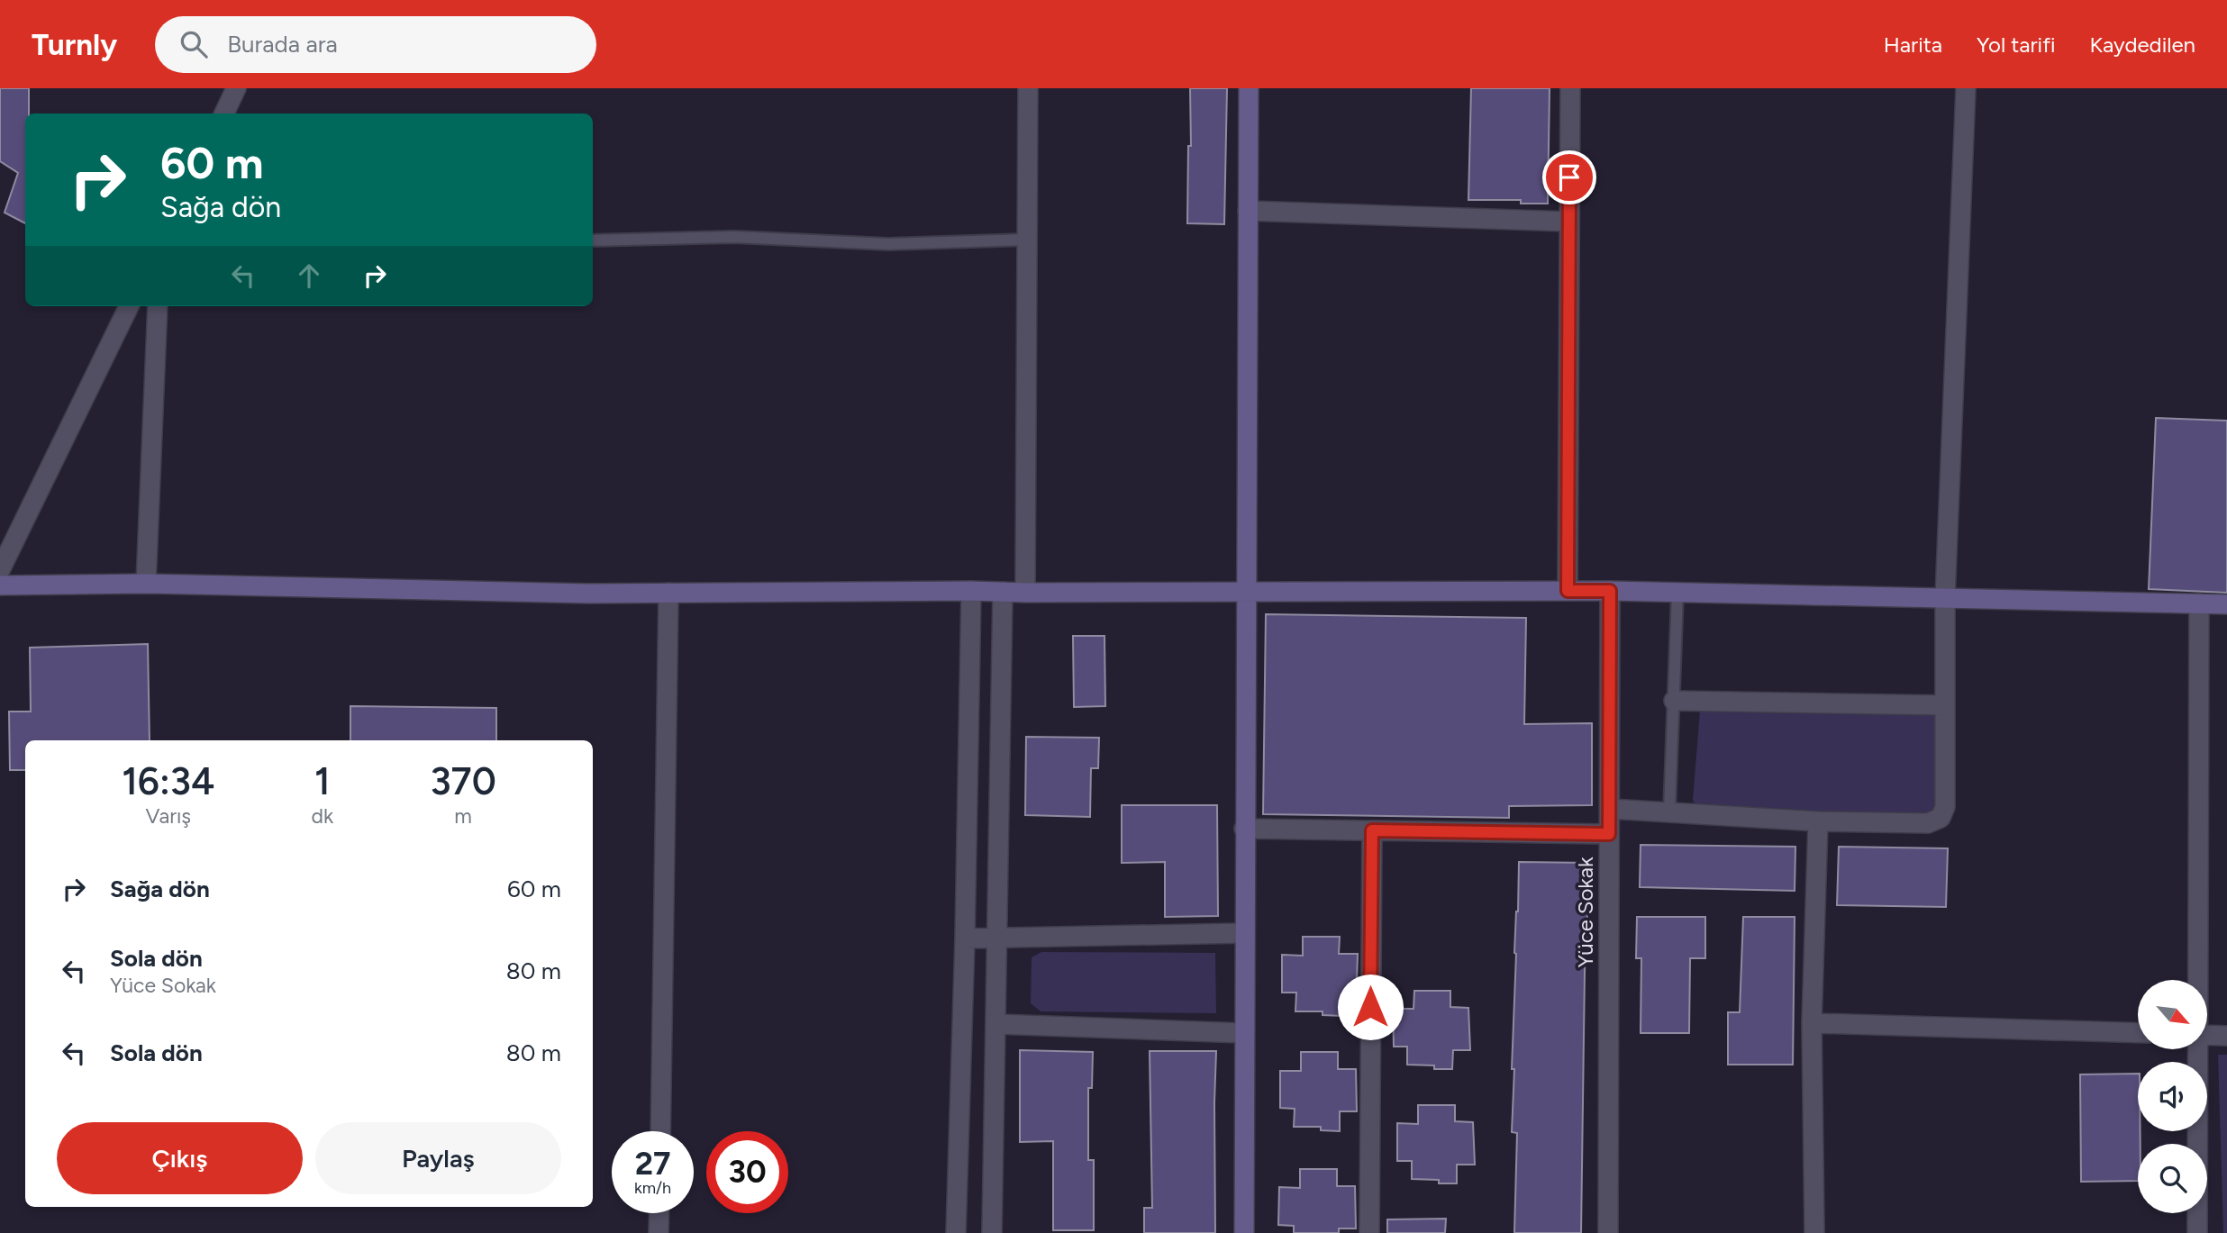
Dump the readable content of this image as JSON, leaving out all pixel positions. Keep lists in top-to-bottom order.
{
  "streets": {
    "street": ["Yüce Sokak"]
  },
  "north": "bottom right",
  "page": {
    "header": "Turnly",
    "search": "Burada ara",
    "nav": ["Harita", "Yol tarifi", "Kaydedilen"],
    "turn": ["60 m", "Sağa dön"],
    "eta": [
      "16:34",
      "Varış",
      "1",
      "dk",
      "370",
      "m"
    ],
    "list": [
      {
        "name": "Sağa dön",
        "value": "60 m"
      },
      {
        "name": "Sola dön",
        "note": "Yüce Sokak",
        "value": "80 m"
      },
      {
        "name": "Sola dön",
        "value": "80 m"
      }
    ],
    "buttons": ["Çıkış", "Paylaş"],
    "speed": "27 km/h",
    "limit": "30"
  }
}
